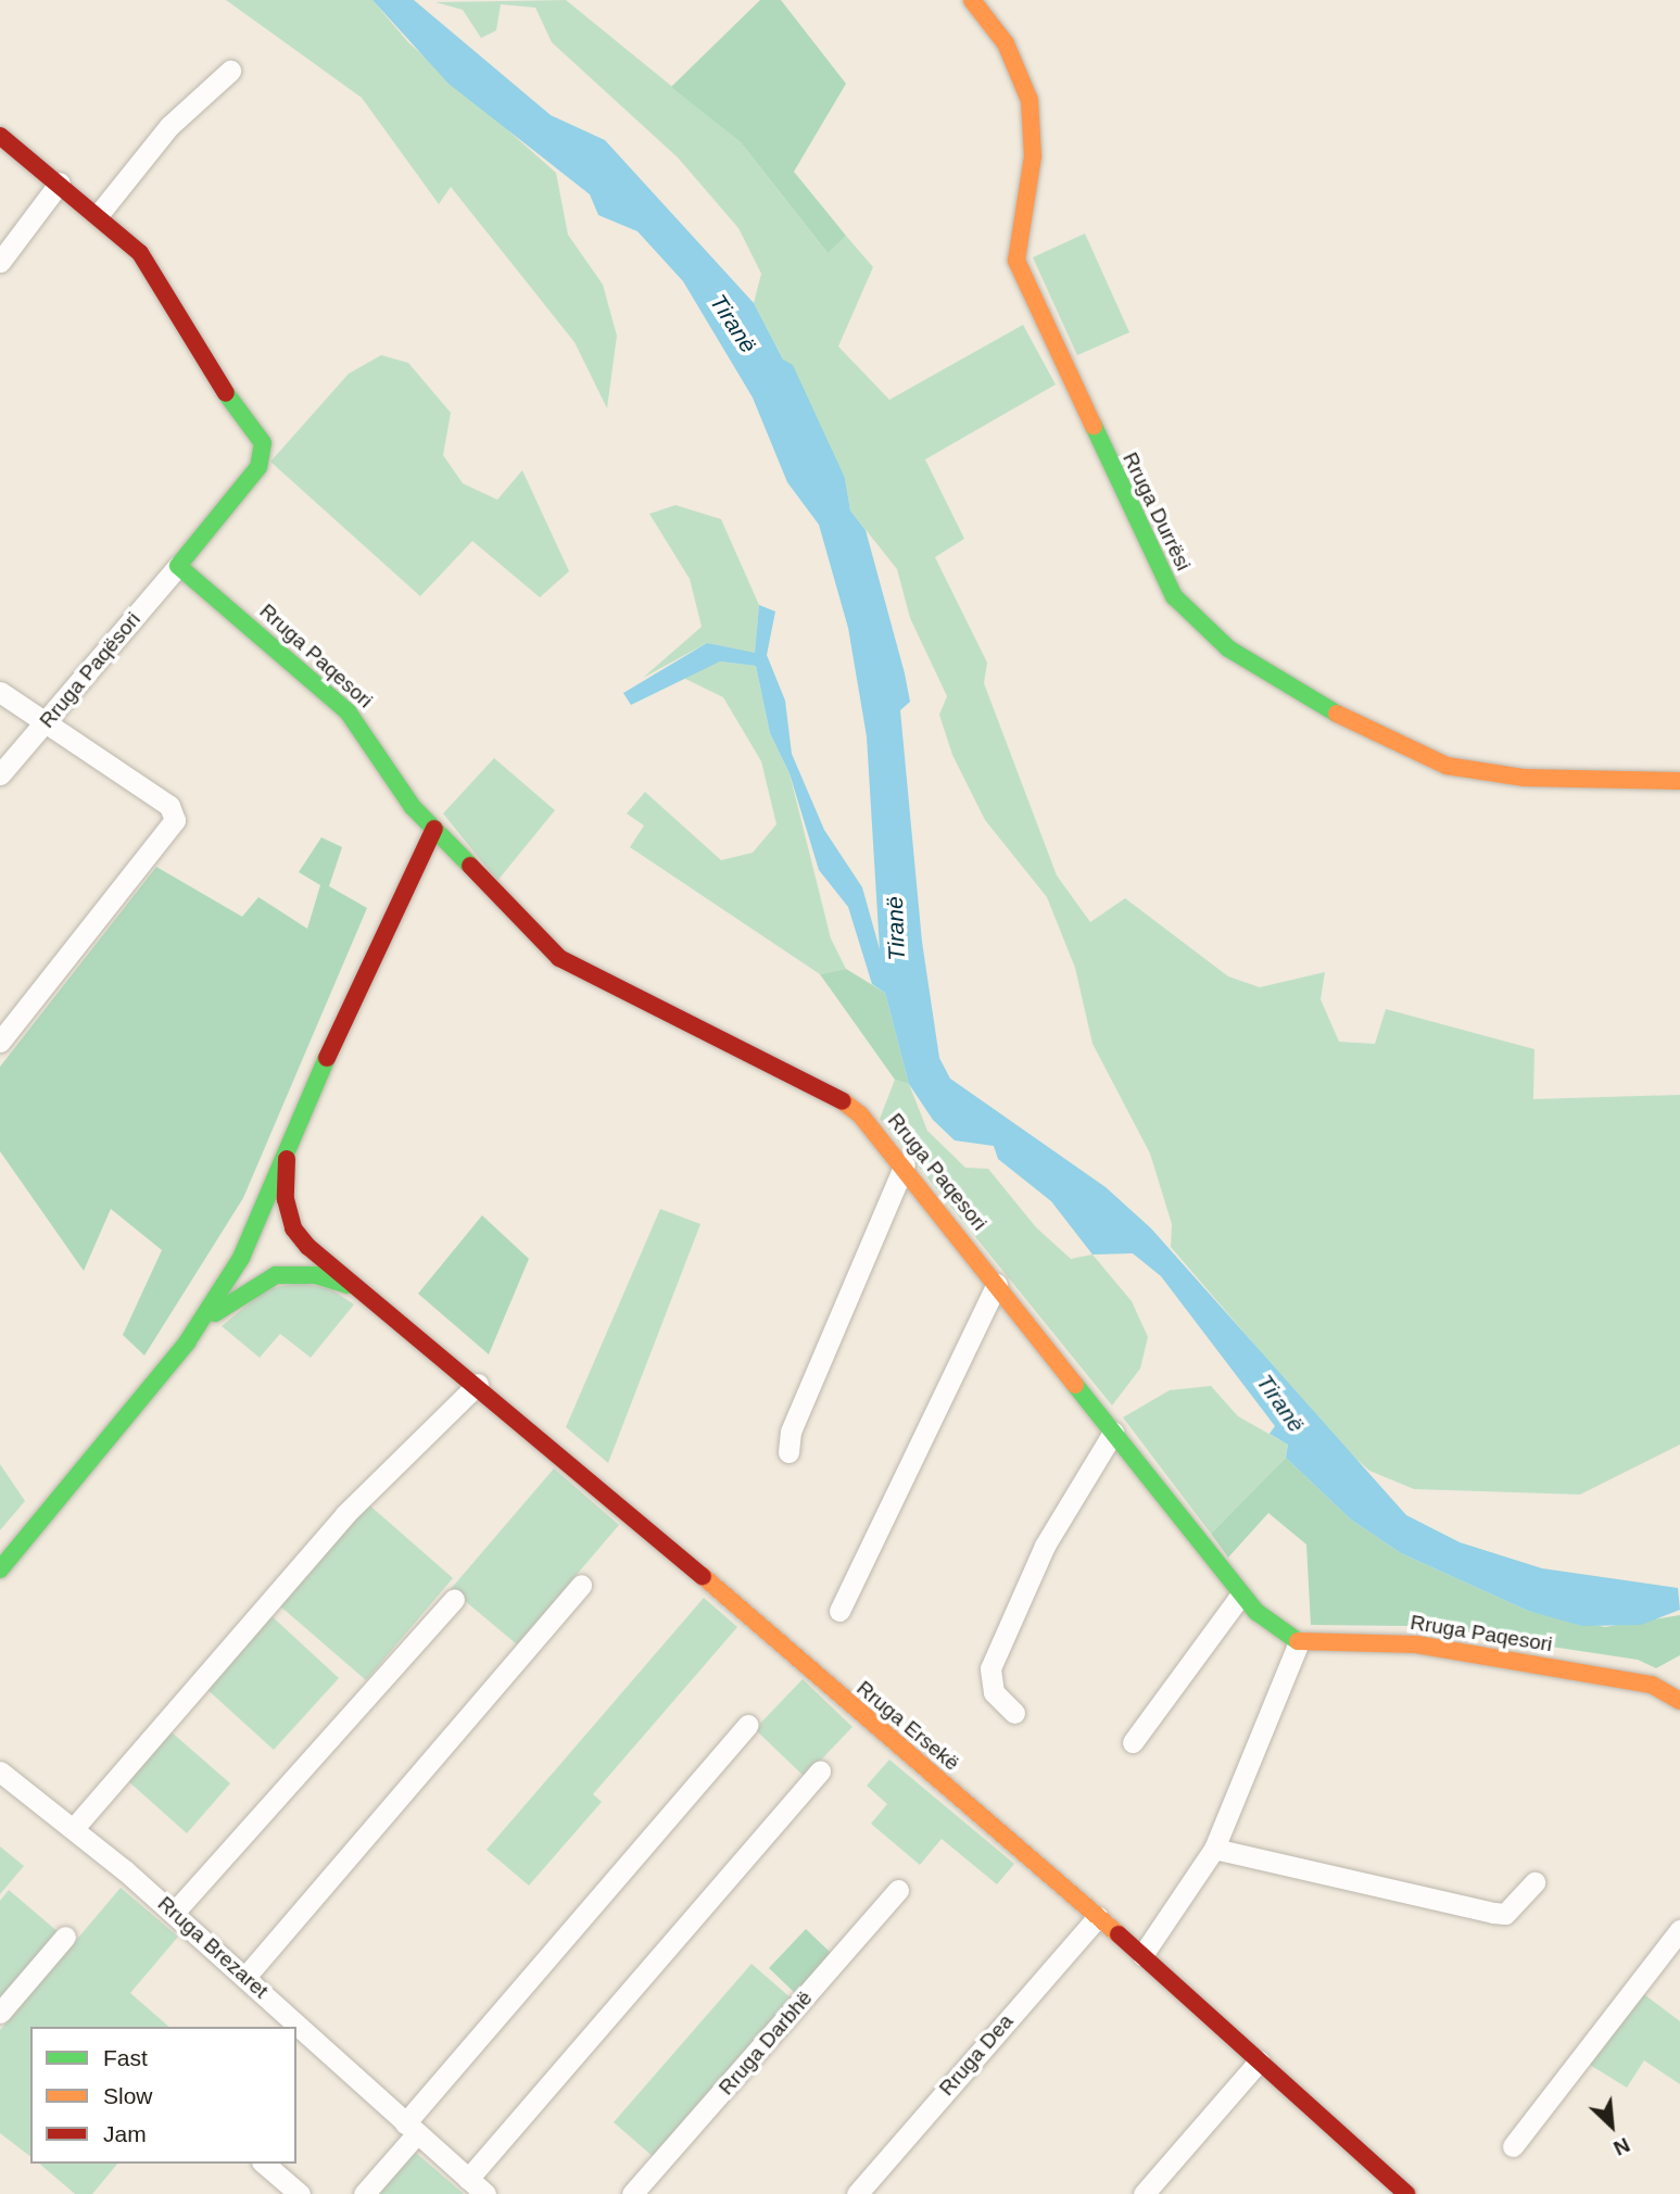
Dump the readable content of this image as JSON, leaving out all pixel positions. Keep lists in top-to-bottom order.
{
  "streets": {
    "street": [
      "Rruga Durrësi",
      "Rruga Paqesori",
      "Rruga Paqësori",
      "Rruga Ersekë",
      "Rruga Brezaret",
      "Rruga Darbhë",
      "Rruga Dea"
    ]
  },
  "crossings": [
    ["Rruga Paqesori", "Rruga Paqësori"],
    ["Rruga Ersekë", "Rruga Dea"]
  ],
  "water": ["Tiranë"],
  "legend": ["Fast", "Slow", "Jam"],
  "north": "bottom right"
}
